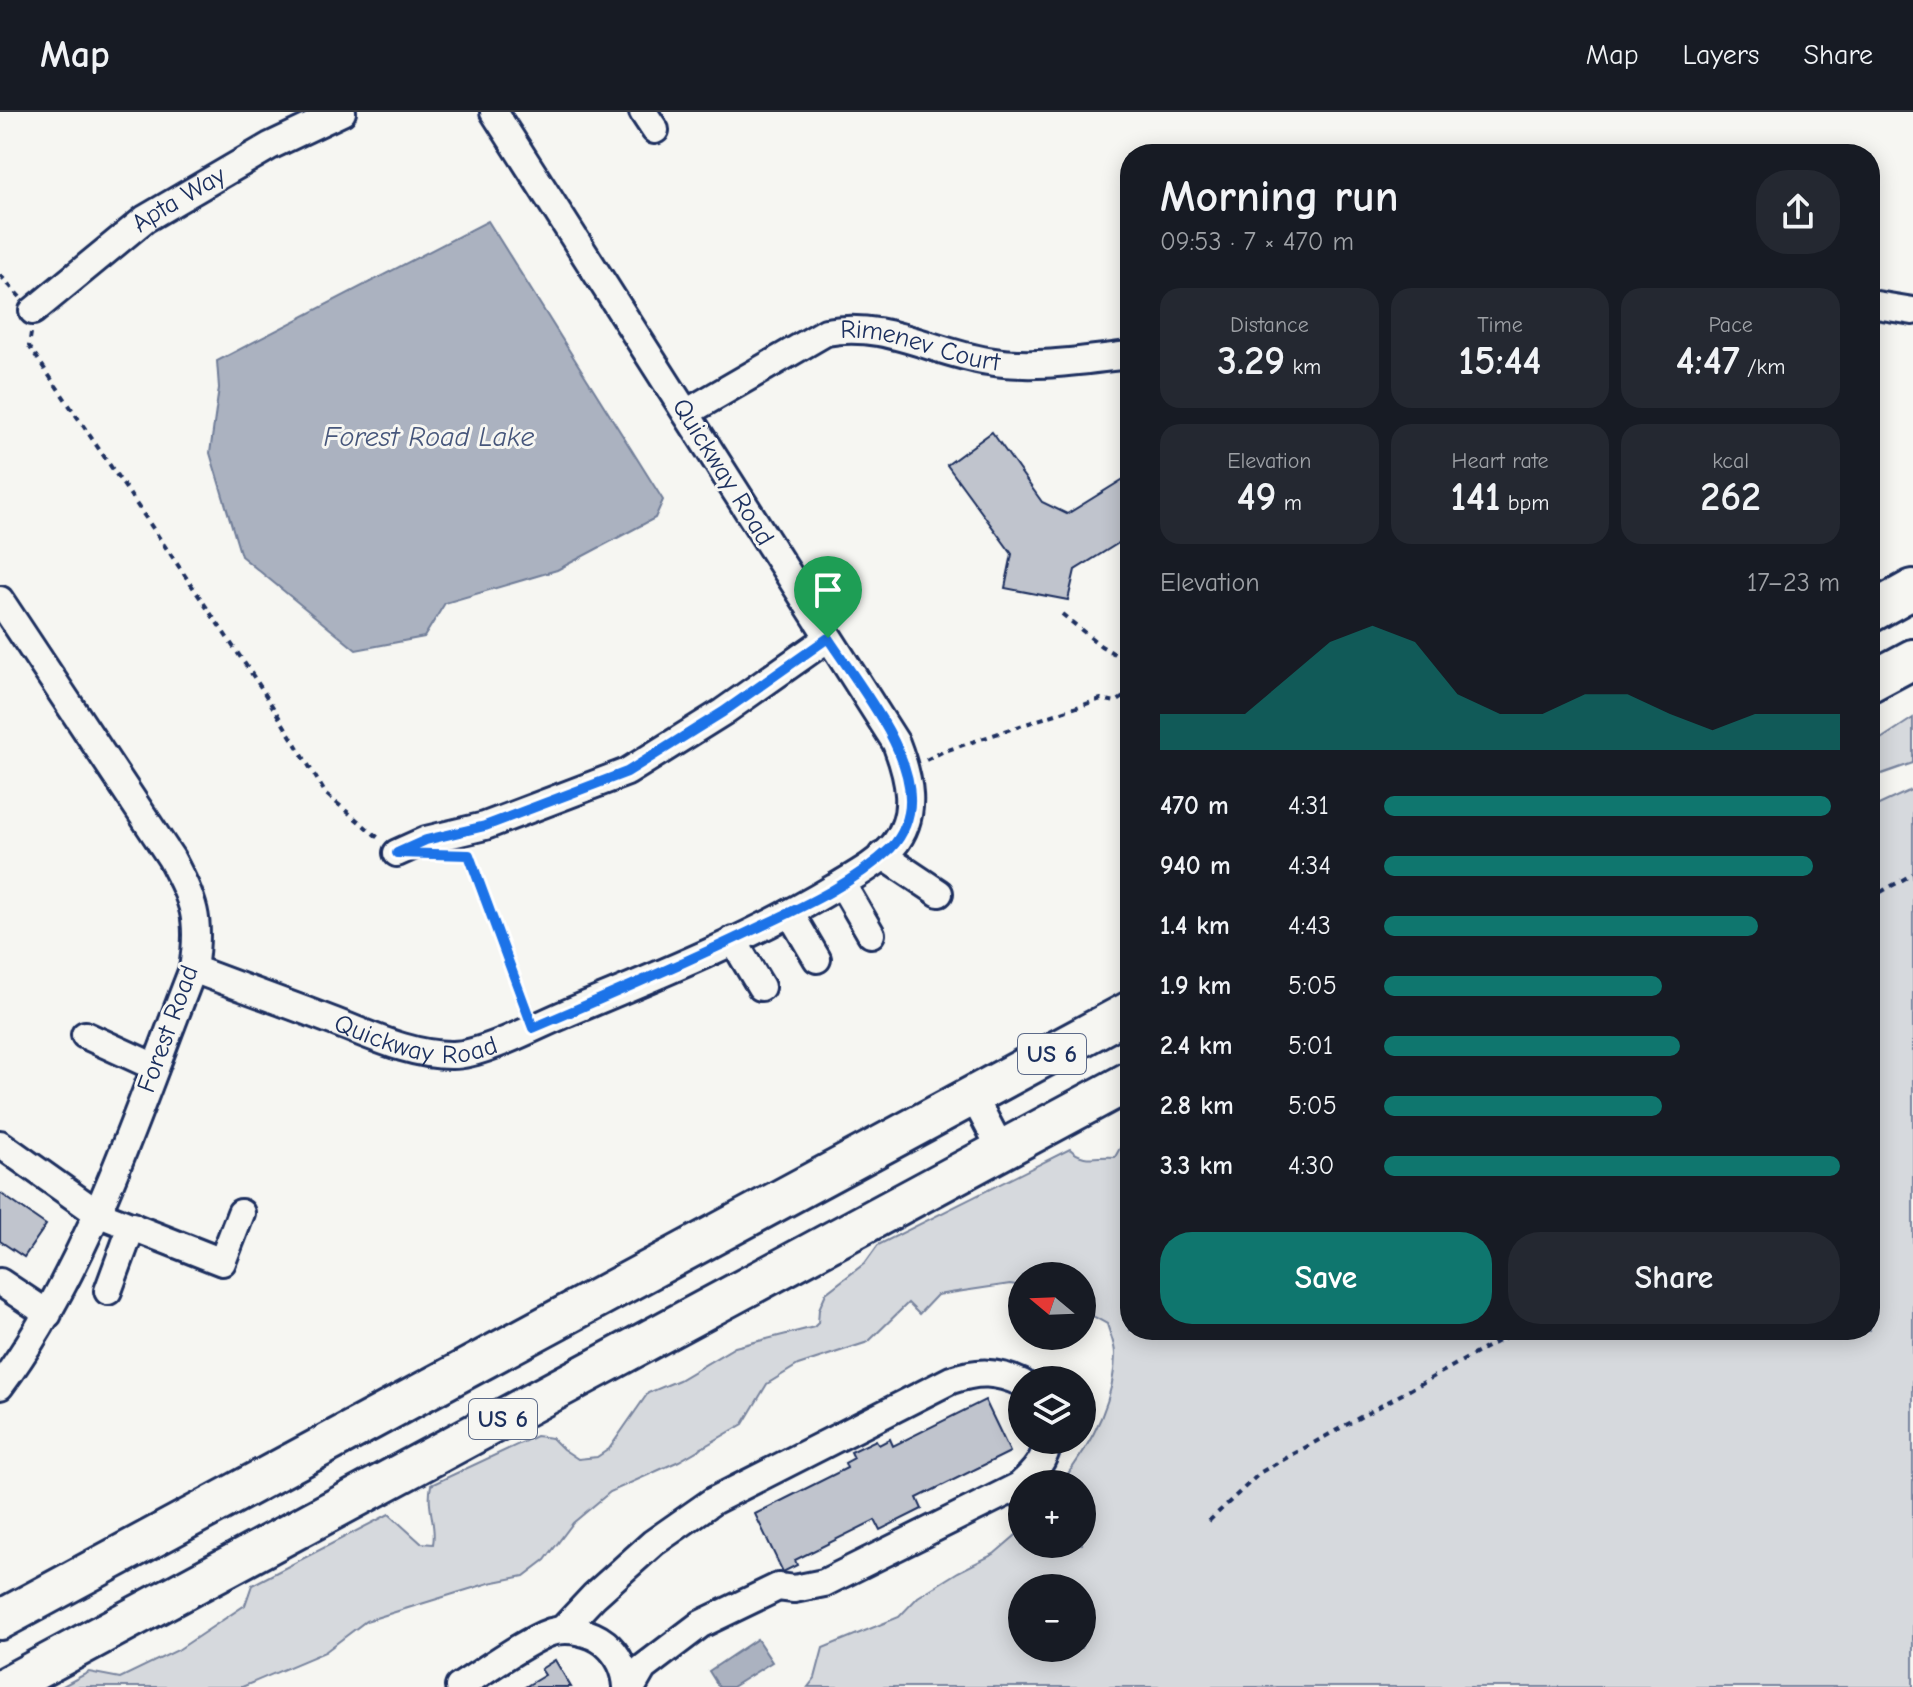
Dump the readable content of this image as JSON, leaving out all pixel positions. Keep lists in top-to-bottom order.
{
  "streets": {
    "highway": ["US 6"],
    "street": [
      "Apta Way",
      "Rimenev Court",
      "Quickway Road",
      "Forest Road"
    ]
  },
  "crossings": [
    ["Rimenev Court", "Quickway Road"],
    ["Quickway Road", "Forest Road"]
  ],
  "water": ["Forest Road Lake"],
  "north": "left",
  "page": {
    "header": "Map",
    "nav": ["Map", "Layers", "Share"],
    "heading": ["Morning run", "09:53 · 7 × 470 m"],
    "stats": [
      ["Distance", "3.29 km"],
      ["Time", "15:44"],
      ["Pace", "4:47 /km"],
      ["Elevation", "49 m"],
      ["Heart rate", "141 bpm"],
      ["kcal", "262"]
    ],
    "chart": ["Elevation", "17–23 m"],
    "list": [
      {
        "name": "470 m",
        "note": "4:31"
      },
      {
        "name": "940 m",
        "note": "4:34"
      },
      {
        "name": "1.4 km",
        "note": "4:43"
      },
      {
        "name": "1.9 km",
        "note": "5:05"
      },
      {
        "name": "2.4 km",
        "note": "5:01"
      },
      {
        "name": "2.8 km",
        "note": "5:05"
      },
      {
        "name": "3.3 km",
        "note": "4:30"
      }
    ],
    "buttons": ["Save", "Share"],
    "map_buttons": ["+", "−"]
  }
}
